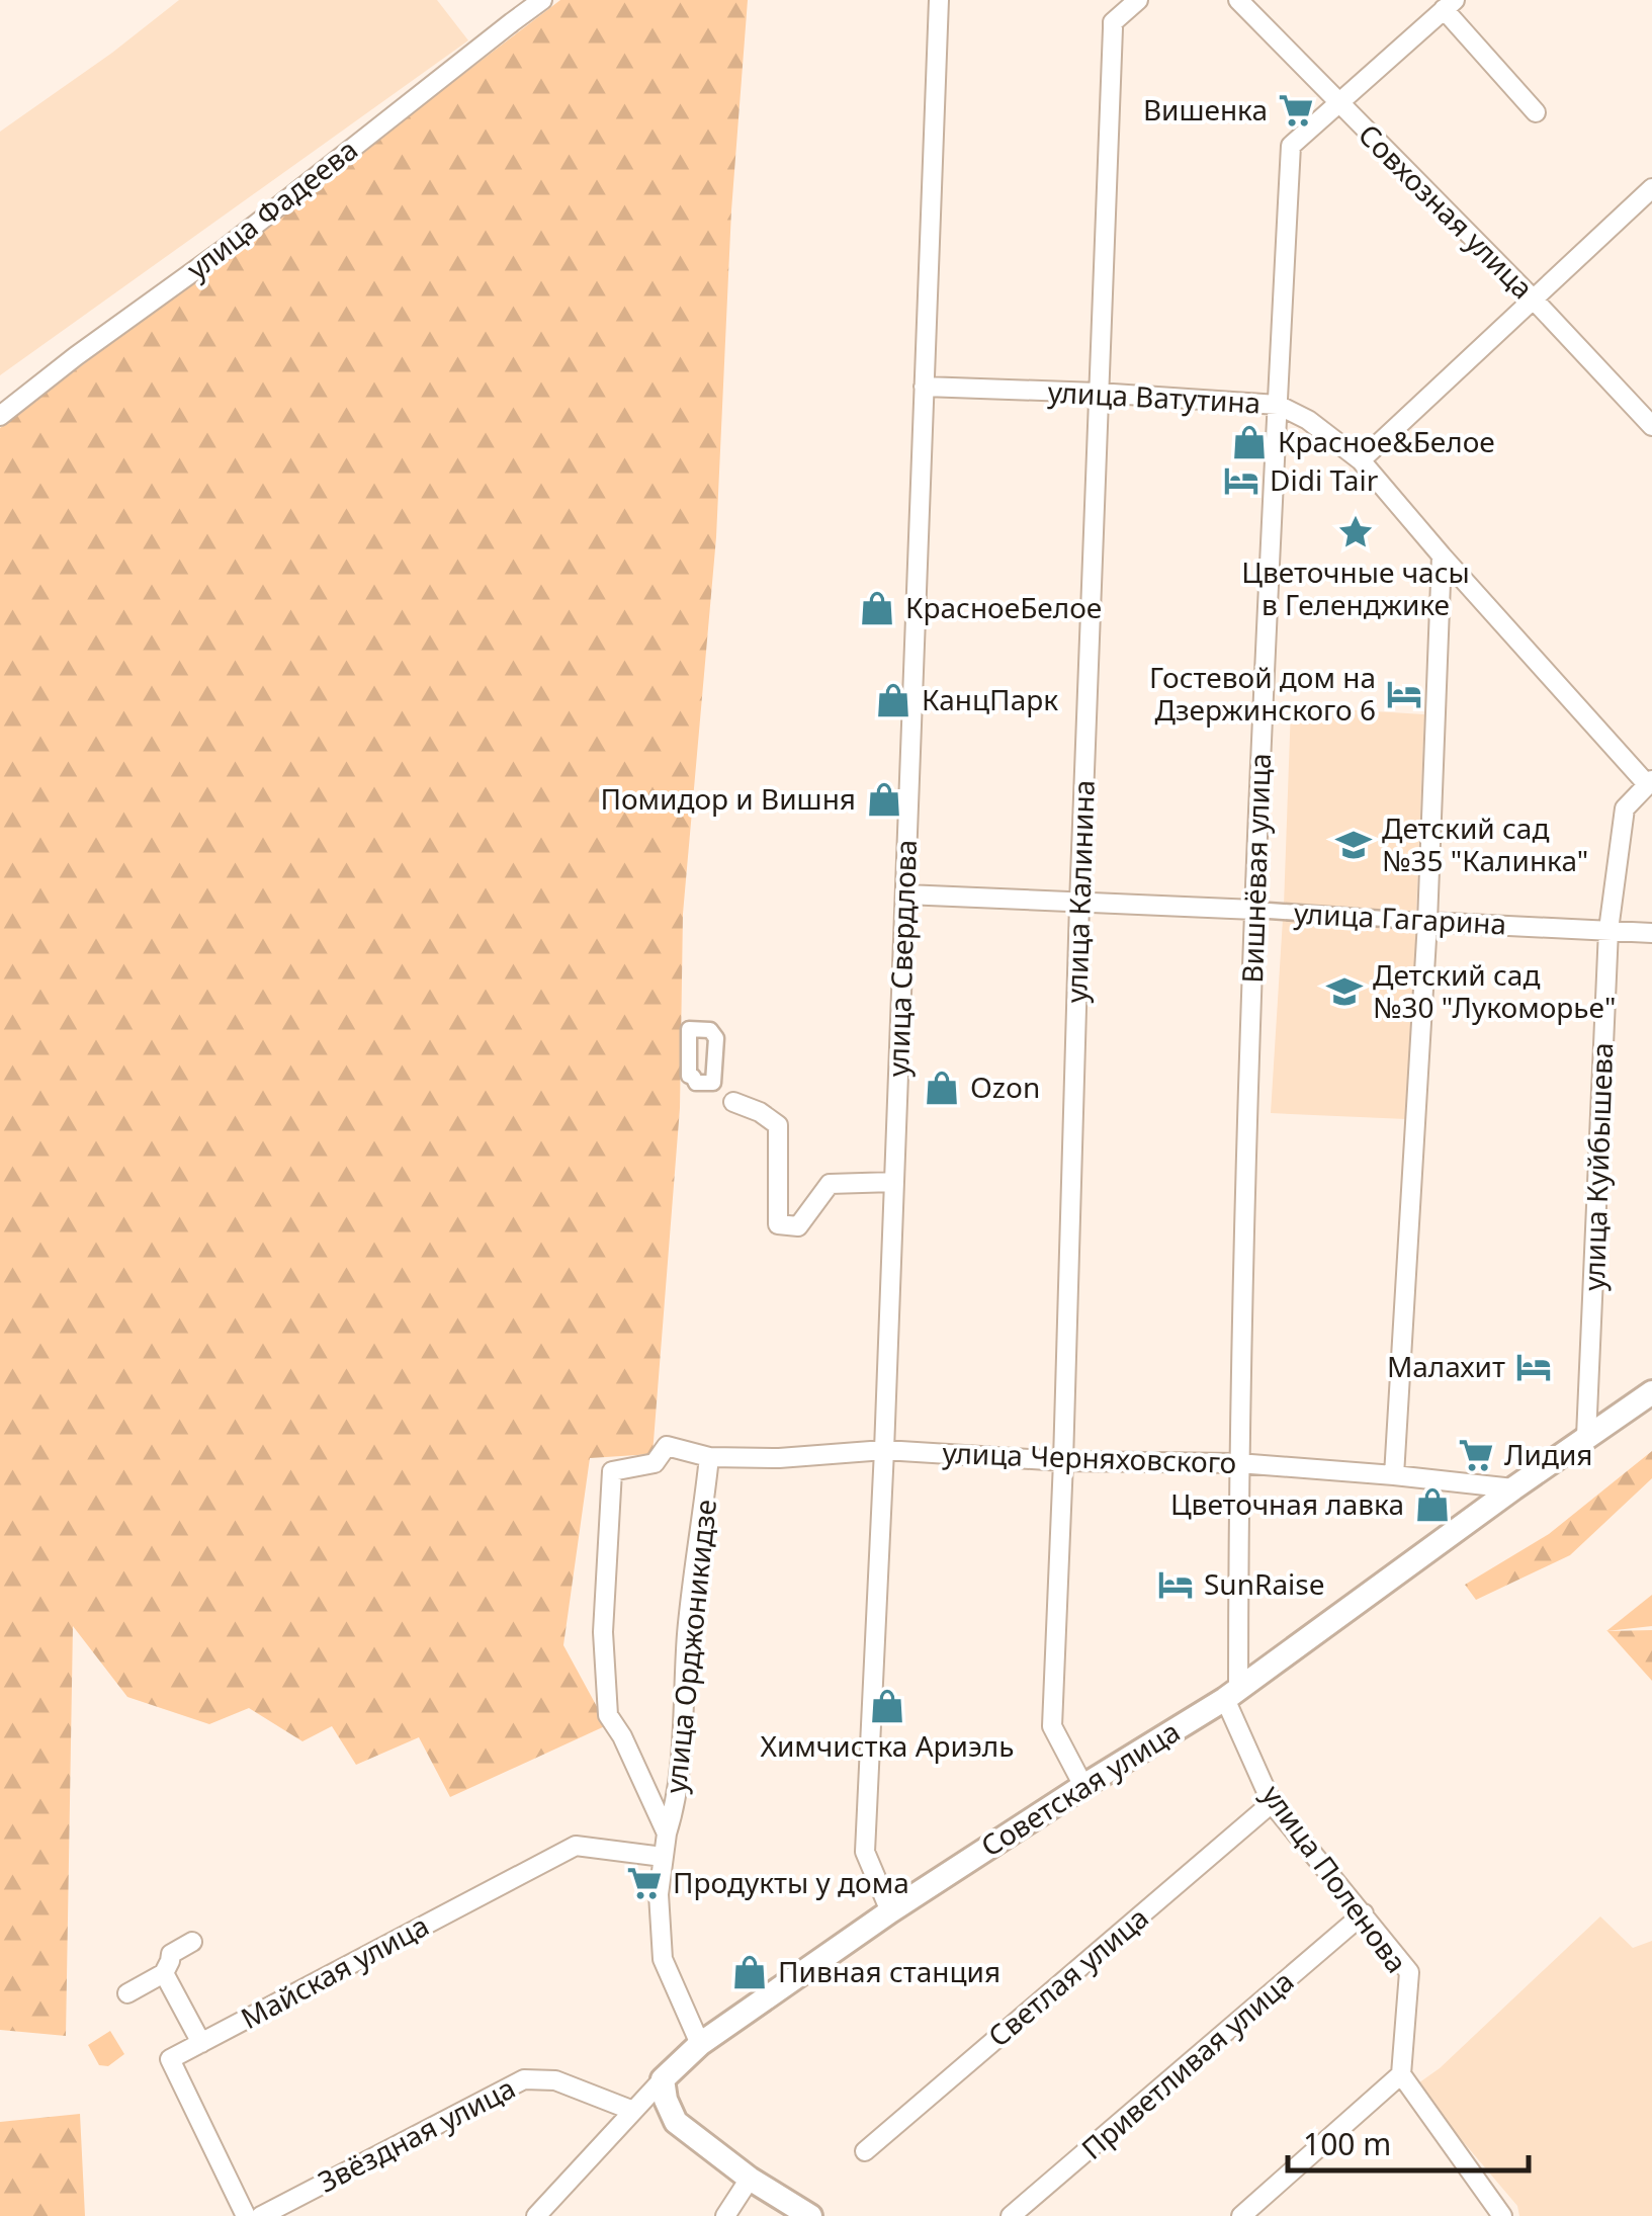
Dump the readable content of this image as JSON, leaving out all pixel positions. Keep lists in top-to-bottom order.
{
  "streets": {
    "street": [
      "улица Фадеева",
      "Совхозная улица",
      "улица Ватутина",
      "Вишнёвая улица",
      "улица Калинина",
      "улица Гагарина",
      "улица Свердлова",
      "улица Куйбышева",
      "улица Черняховского",
      "улица Орджоникидзе",
      "Советская улица",
      "улица Поленова",
      "Майская улица",
      "Светлая улица",
      "Приветливая улица",
      "Звёздная улица"
    ]
  },
  "crossings": [
    ["Совхозная улица", "Вишнёвая улица"],
    ["улица Ватутина", "Вишнёвая улица"],
    ["улица Ватутина", "улица Калинина"],
    ["улица Ватутина", "улица Свердлова"],
    ["улица Ватутина", "улица Куйбышева"],
    ["Вишнёвая улица", "улица Гагарина"],
    ["Вишнёвая улица", "улица Черняховского"],
    ["Вишнёвая улица", "Советская улица"],
    ["Вишнёвая улица", "улица Поленова"],
    ["улица Калинина", "улица Гагарина"],
    ["улица Калинина", "улица Черняховского"],
    ["улица Калинина", "Советская улица"],
    ["улица Гагарина", "улица Свердлова"],
    ["улица Гагарина", "улица Куйбышева"],
    ["улица Свердлова", "улица Черняховского"],
    ["улица Свердлова", "Советская улица"],
    ["улица Куйбышева", "Советская улица"],
    ["улица Черняховского", "улица Орджоникидзе"],
    ["улица Черняховского", "Советская улица"],
    ["улица Орджоникидзе", "Советская улица"],
    ["улица Орджоникидзе", "Майская улица"],
    ["Советская улица", "улица Поленова"],
    ["Советская улица", "Звёздная улица"],
    ["улица Поленова", "Светлая улица"],
    ["улица Поленова", "Приветливая улица"]
  ],
  "places": {
    "supermarket": ["Вишенка", "Лидия", "Продукты у дома"],
    "shop": [
      "Красное&Белое",
      "КрасноеБелое",
      "КанцПарк",
      "Помидор и Вишня",
      "Ozon",
      "Цветочная лавка",
      "Химчистка Ариэль",
      "Пивная станция"
    ],
    "hotel": [
      "Didi Tair",
      "Гостевой дом на Дзержинского 6",
      "Малахит",
      "SunRaise"
    ],
    "place": ["Цветочные часы в Геленджике"],
    "school or university": ["Детский сад №35 \"Калинка\"", "Детский сад №30 \"Лукоморье\""]
  },
  "scale_bar": "100 m"
}
